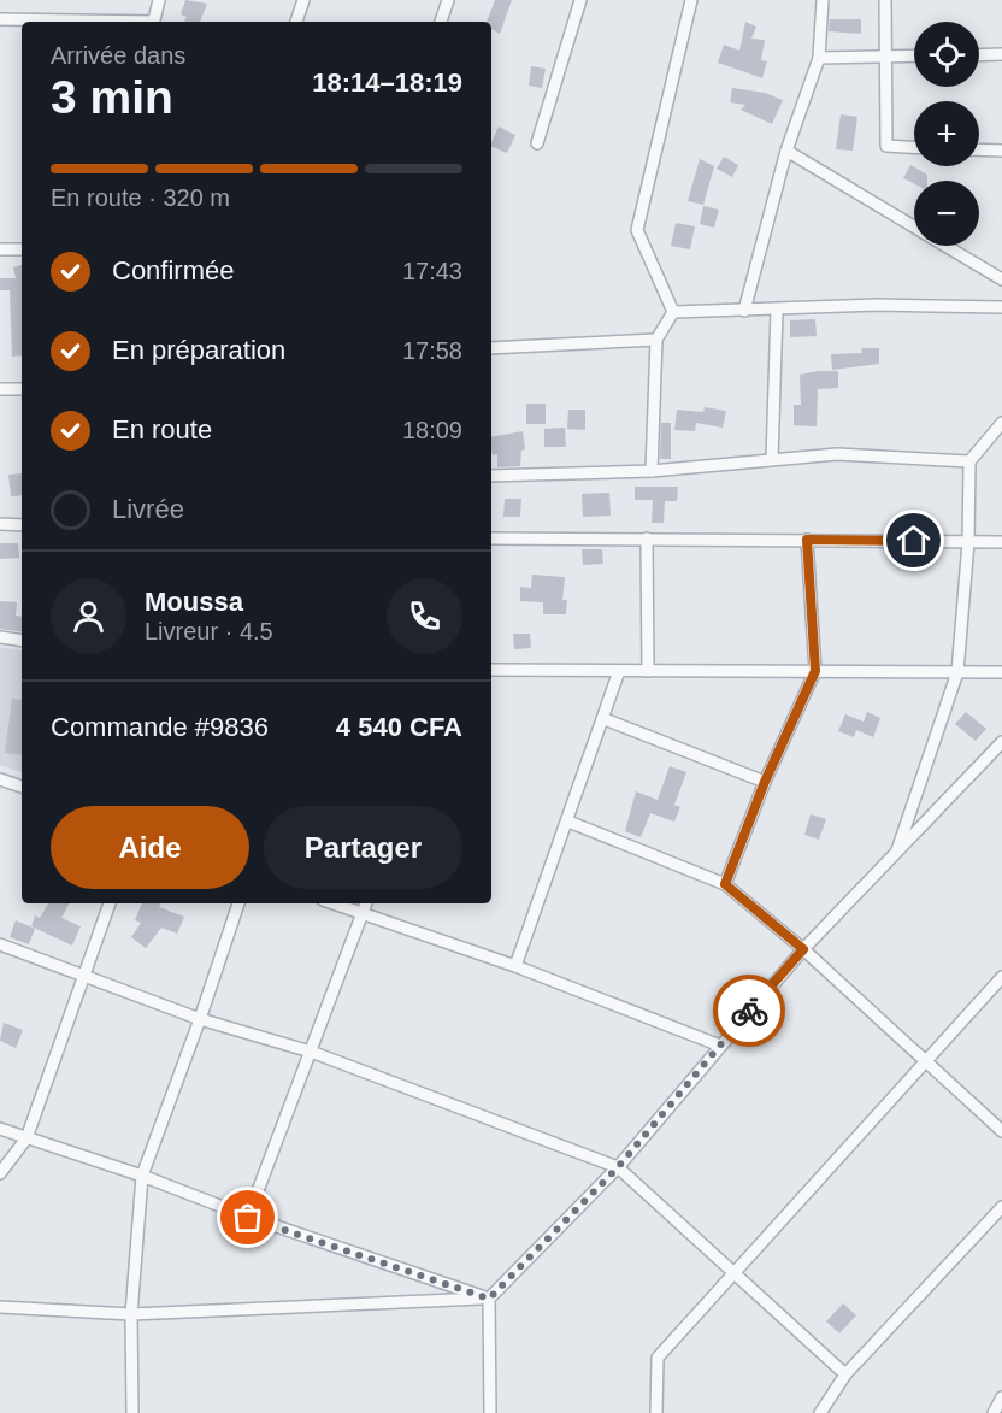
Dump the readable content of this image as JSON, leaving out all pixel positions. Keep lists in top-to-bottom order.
{
  "page": {
    "map_buttons": ["+", "−"],
    "heading": ["3 min", "Arrivée dans", "18:14–18:19"],
    "panel": [
      "Moussa",
      "Livreur · 4.5",
      "Commande #9836",
      "4 540 CFA"
    ],
    "bar": "En route · 320 m",
    "list": [
      ["Confirmée", "17:43"],
      ["En préparation", "17:58"],
      ["En route", "18:09"],
      "Livrée"
    ],
    "buttons": ["Aide", "Partager"]
  }
}
